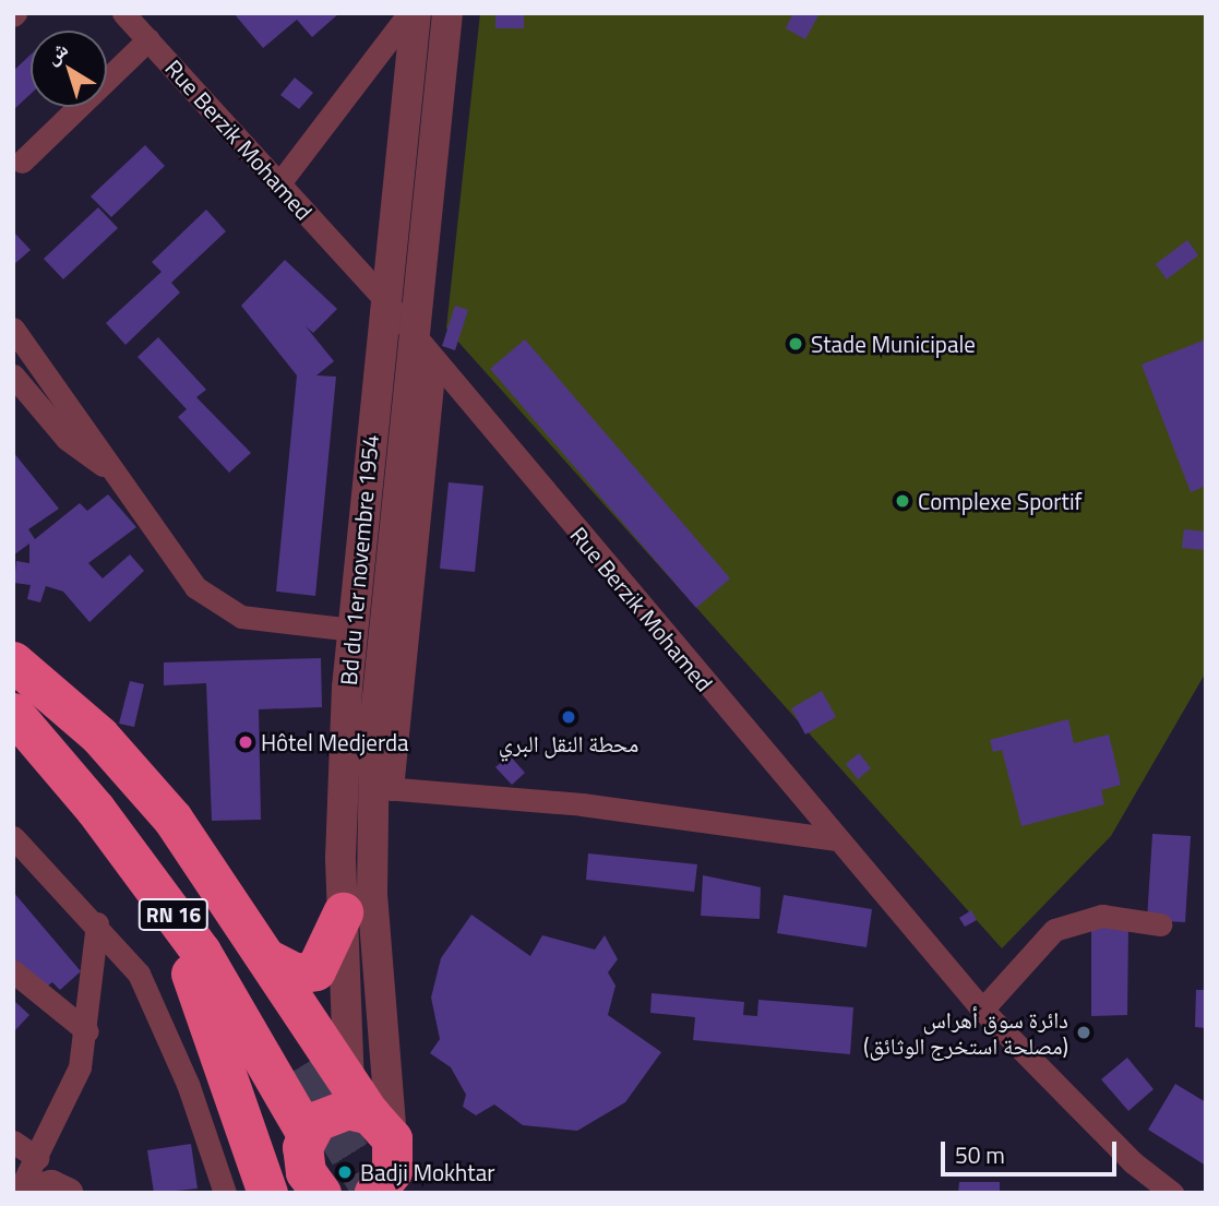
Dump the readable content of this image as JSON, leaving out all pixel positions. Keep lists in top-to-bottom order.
{
  "streets": {
    "highway": ["RN 16"],
    "street": ["Rue Berzik Mohamed", "Bd du 1er novembre 1954"]
  },
  "crossings": [
    ["Rue Berzik Mohamed", "Bd du 1er novembre 1954"]
  ],
  "places": [
    "Stade Municipale",
    "Complexe Sportif",
    "محطة النقل البري",
    "Hôtel Medjerda",
    "دائرة سوق أهراس (مصلحة استخرج الوثائق)",
    "Badji Mokhtar"
  ],
  "scale_bar": "50 m",
  "north": "top left"
}
